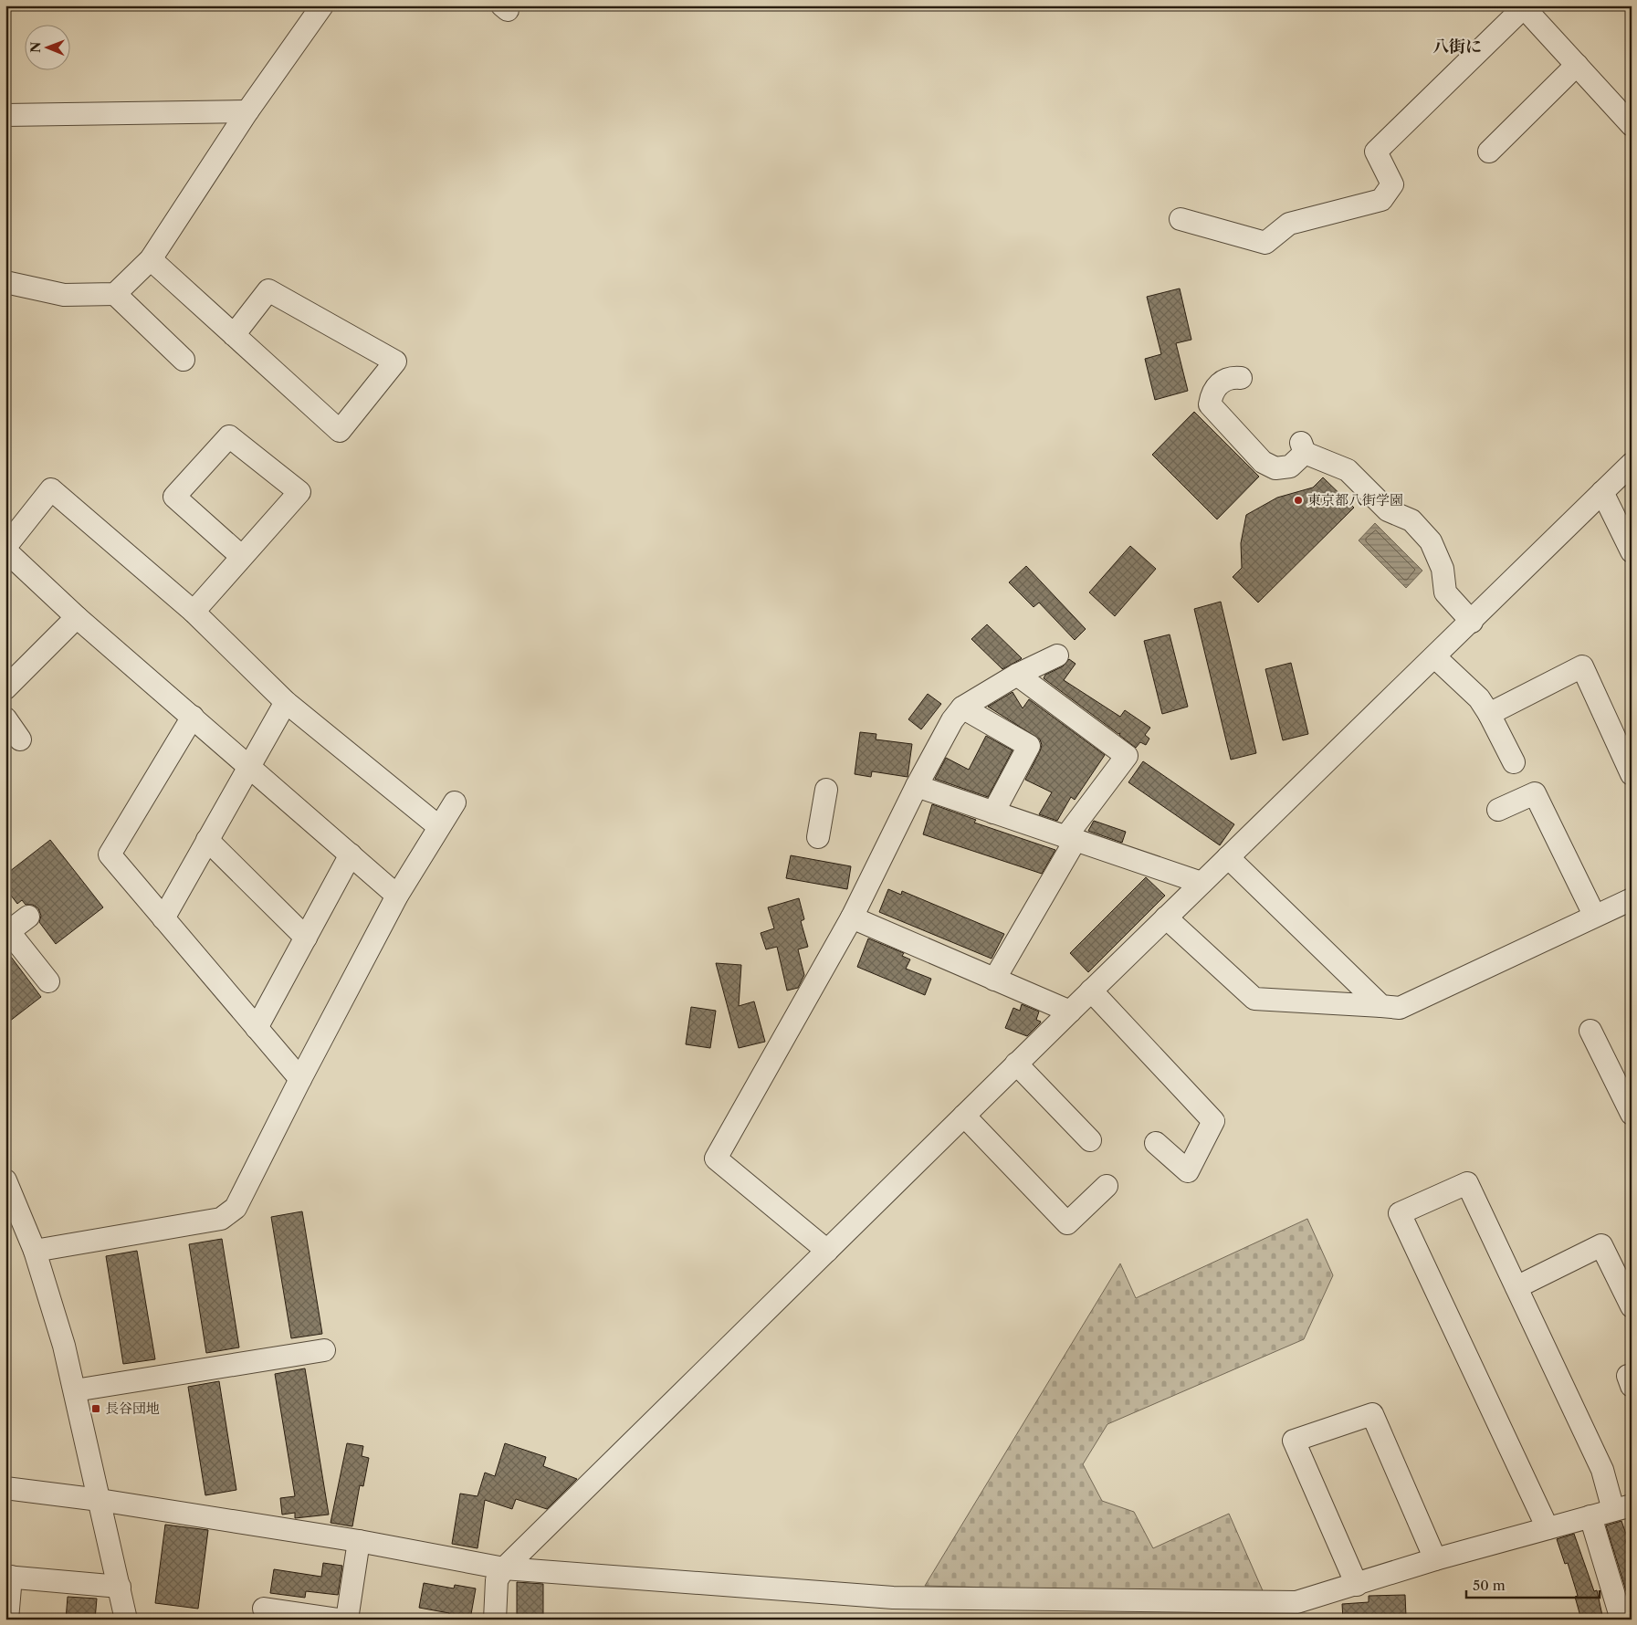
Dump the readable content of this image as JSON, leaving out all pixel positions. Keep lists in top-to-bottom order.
{
  "districts": ["八街に"],
  "places": {
    "other": ["東京都八街学園"],
    "transit": ["長谷団地"]
  },
  "scale_bar": "50 m",
  "north": "left"
}
